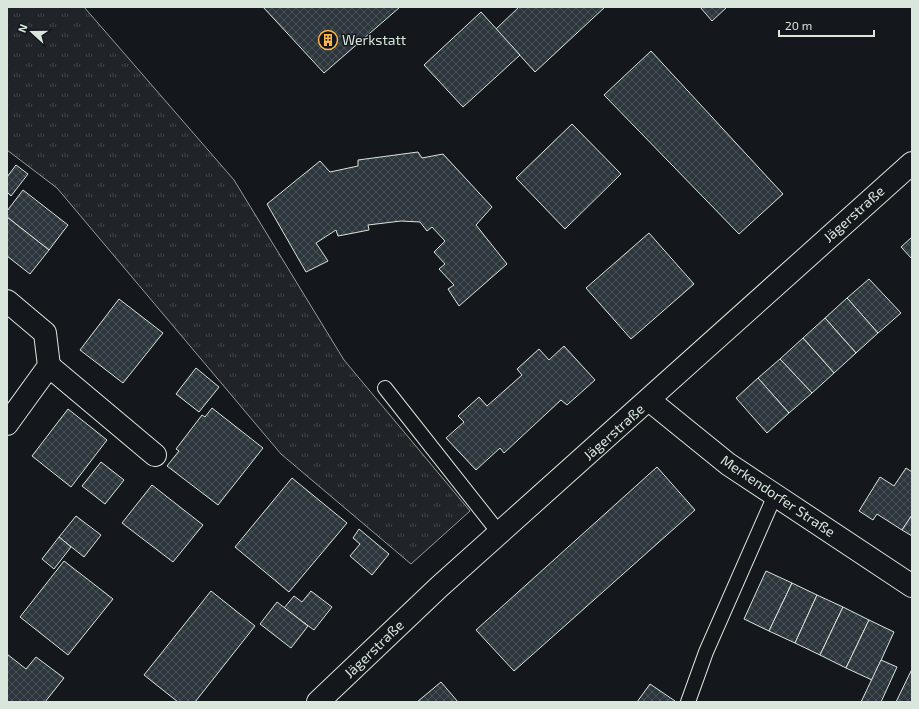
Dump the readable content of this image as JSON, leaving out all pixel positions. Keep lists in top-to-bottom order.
{
  "streets": {
    "street": ["Jägerstraße", "Merkendorfer Straße"]
  },
  "crossings": [
    ["Jägerstraße", "Merkendorfer Straße"]
  ],
  "places": {
    "building": ["Werkstatt"]
  },
  "scale_bar": "20 m",
  "north": "left"
}
